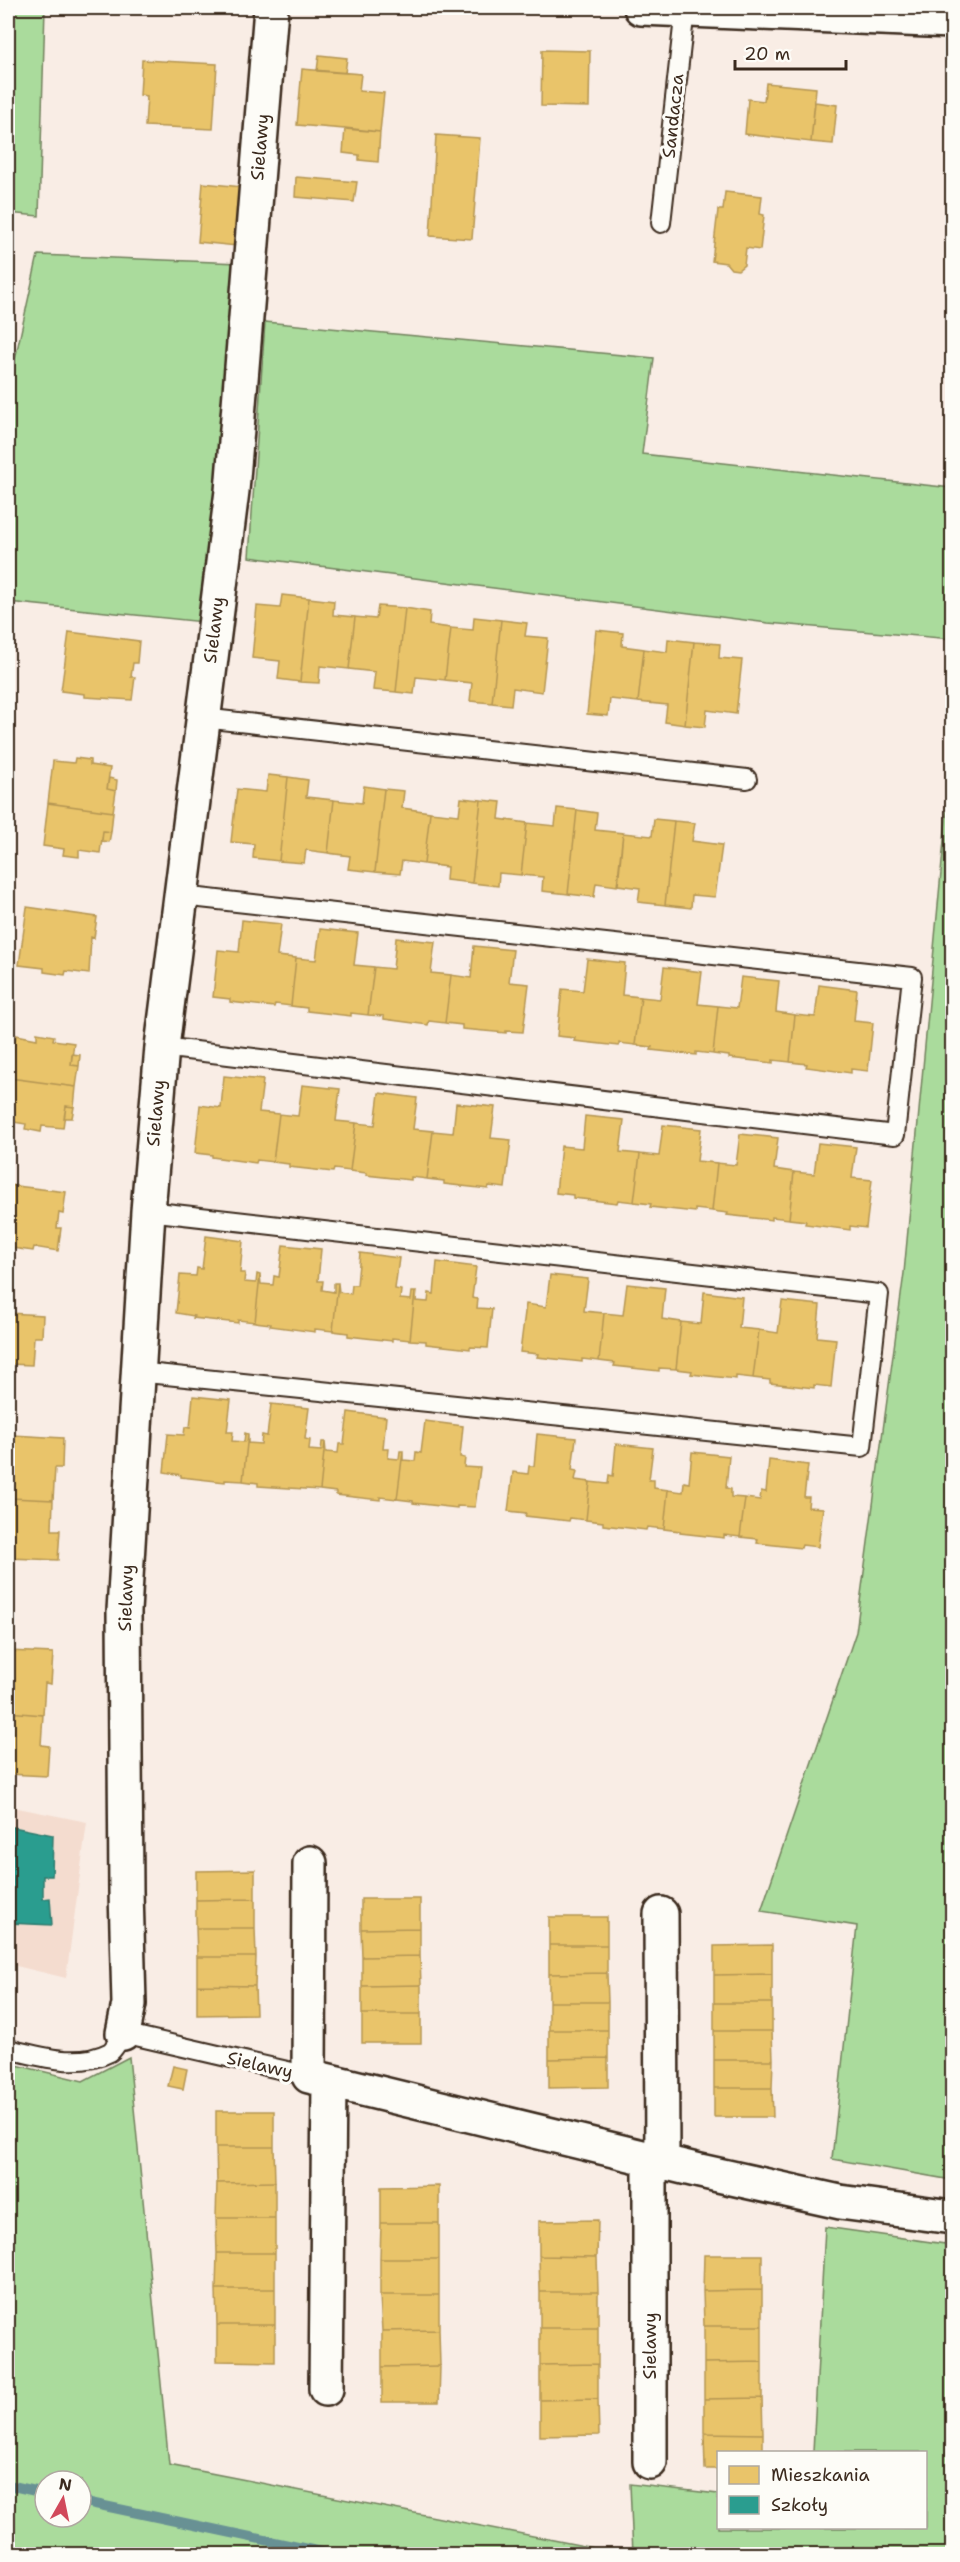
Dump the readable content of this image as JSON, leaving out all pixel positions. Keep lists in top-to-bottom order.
{
  "streets": {
    "street": ["Sielawy"],
    "lane": ["Sandacza"]
  },
  "legend": ["Mieszkania", "Szkoły"],
  "scale_bar": "20 m",
  "north": "top"
}
